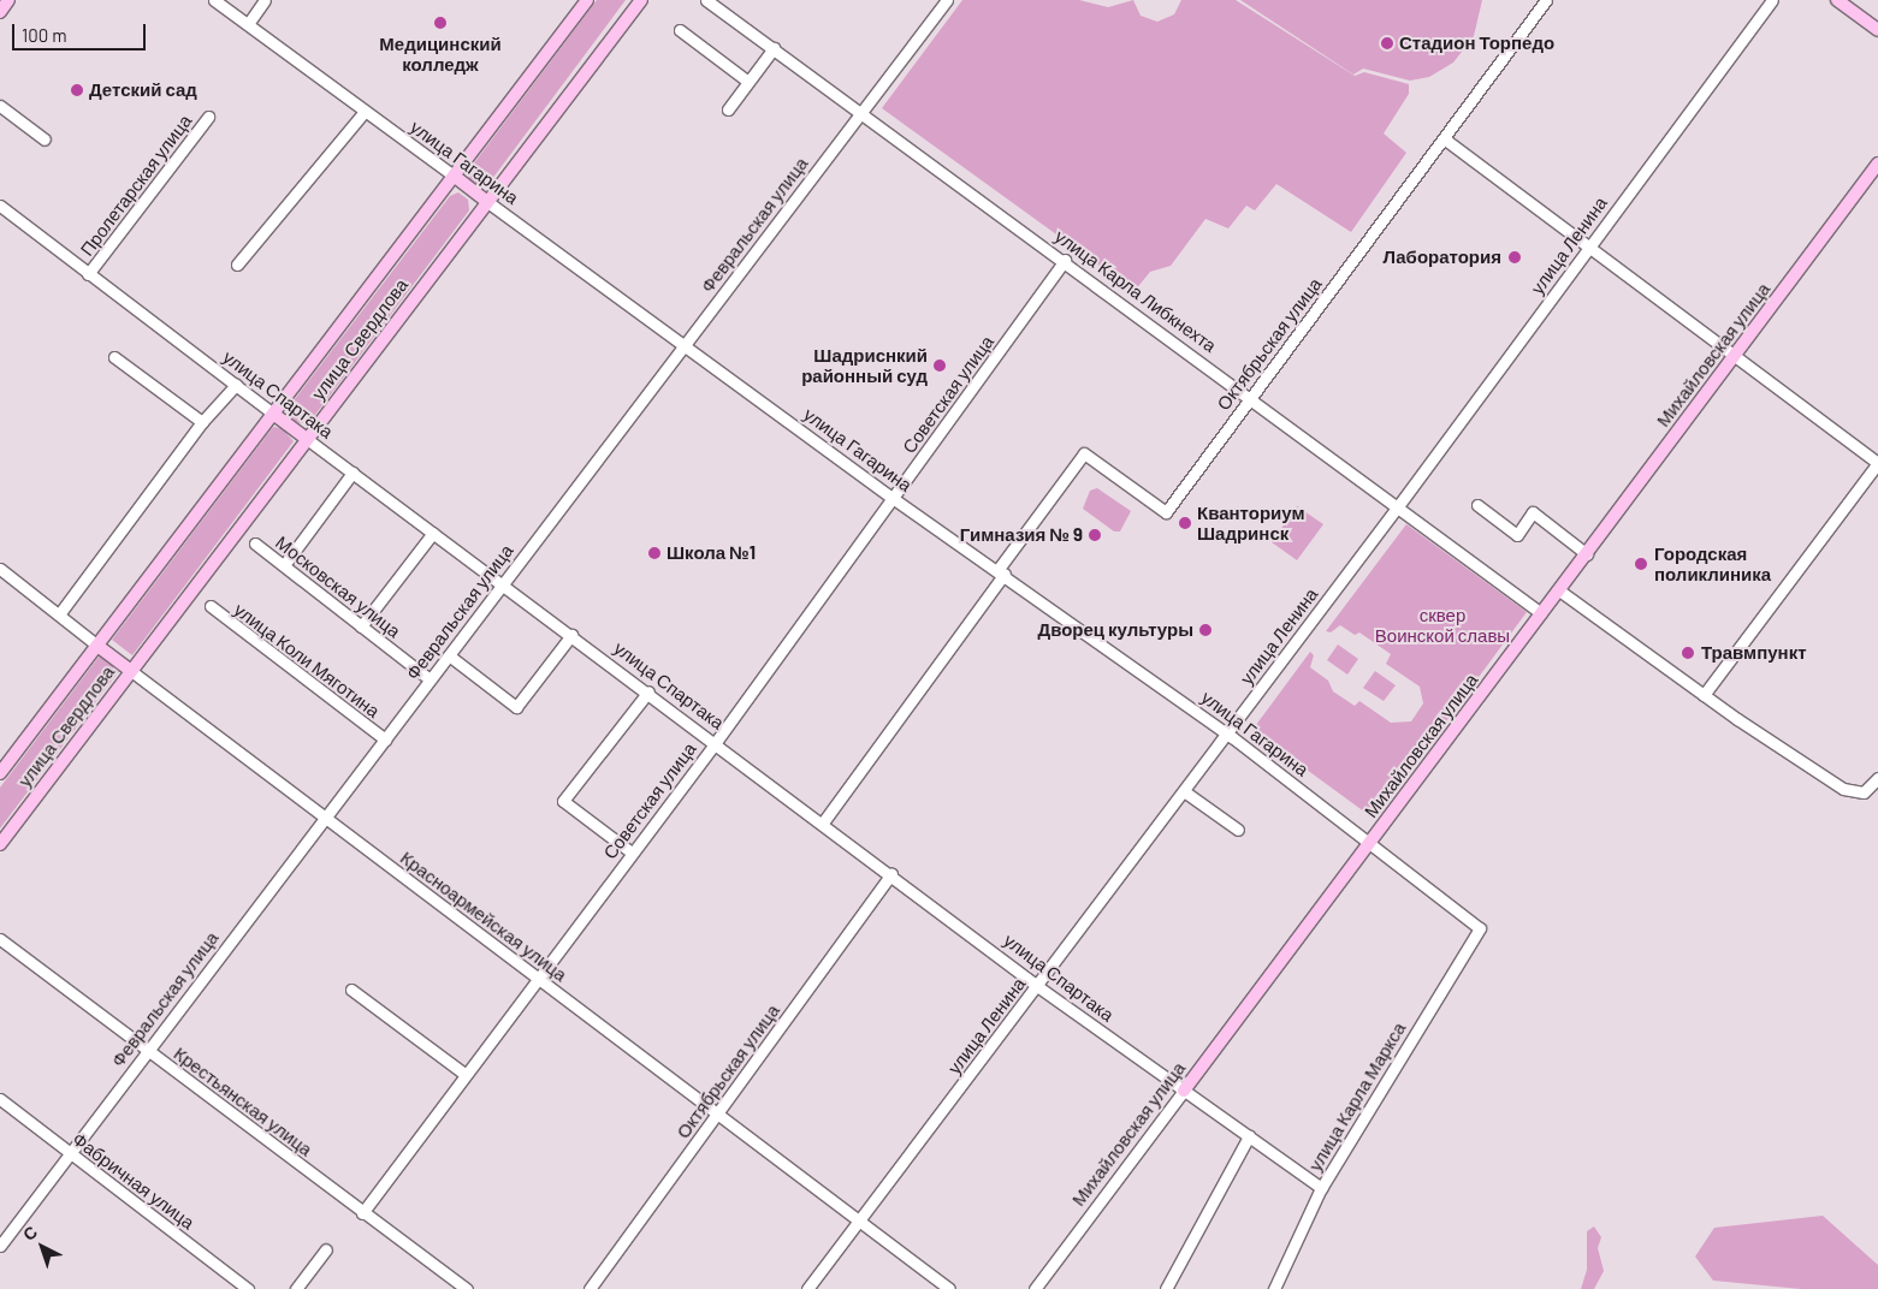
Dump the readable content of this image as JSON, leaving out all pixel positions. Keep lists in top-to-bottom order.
{
  "streets": {
    "main road": [
      "улица Гагарина",
      "улица Свердлова",
      "Михайловская улица",
      "улица Спартака",
      "Красноармейская улица"
    ],
    "street": [
      "Пролетарская улица",
      "Февральская улица",
      "улица Ленина",
      "улица Карла Либкнехта",
      "Октябрьская улица",
      "Советская улица",
      "Московская улица",
      "улица Коли Мяготина",
      "улица Карла Маркса",
      "Крестьянская улица",
      "Фабричная улица"
    ]
  },
  "crossings": [
    ["улица Гагарина", "Февральская улица"],
    ["улица Гагарина", "улица Ленина"],
    ["улица Гагарина", "улица Свердлова"],
    ["улица Гагарина", "Октябрьская улица"],
    ["улица Гагарина", "Михайловская улица"],
    ["улица Гагарина", "Советская улица"],
    ["улица Гагарина", "улица Карла Маркса"],
    ["Пролетарская улица", "улица Спартака"],
    ["Февральская улица", "улица Карла Либкнехта"],
    ["Февральская улица", "улица Спартака"],
    ["Февральская улица", "Московская улица"],
    ["Февральская улица", "улица Коли Мяготина"],
    ["Февральская улица", "Красноармейская улица"],
    ["Февральская улица", "Крестьянская улица"],
    ["Февральская улица", "Фабричная улица"],
    ["улица Ленина", "улица Карла Либкнехта"],
    ["улица Ленина", "улица Спартака"],
    ["улица Ленина", "Красноармейская улица"],
    ["улица Карла Либкнехта", "Октябрьская улица"],
    ["улица Карла Либкнехта", "Михайловская улица"],
    ["улица Карла Либкнехта", "Советская улица"],
    ["улица Свердлова", "улица Спартака"],
    ["улица Свердлова", "Красноармейская улица"],
    ["Октябрьская улица", "улица Спартака"],
    ["Октябрьская улица", "Красноармейская улица"],
    ["Михайловская улица", "улица Спартака"],
    ["улица Спартака", "Советская улица"],
    ["улица Спартака", "улица Карла Маркса"],
    ["Советская улица", "Красноармейская улица"],
    ["Советская улица", "Крестьянская улица"]
  ],
  "parks": ["сквер Воинской славы"],
  "places": [
    "Медицинский колледж",
    "Стадион Торпедо",
    "Детский сад",
    "Лаборатория",
    "Шадриснкий районный суд",
    "Кванториум Шадринск",
    "Гимназия № 9",
    "Школа №1",
    "Городская поликлиника",
    "Дворец культуры",
    "Травмпункт"
  ],
  "scale_bar": "100 m",
  "north": "top left"
}
